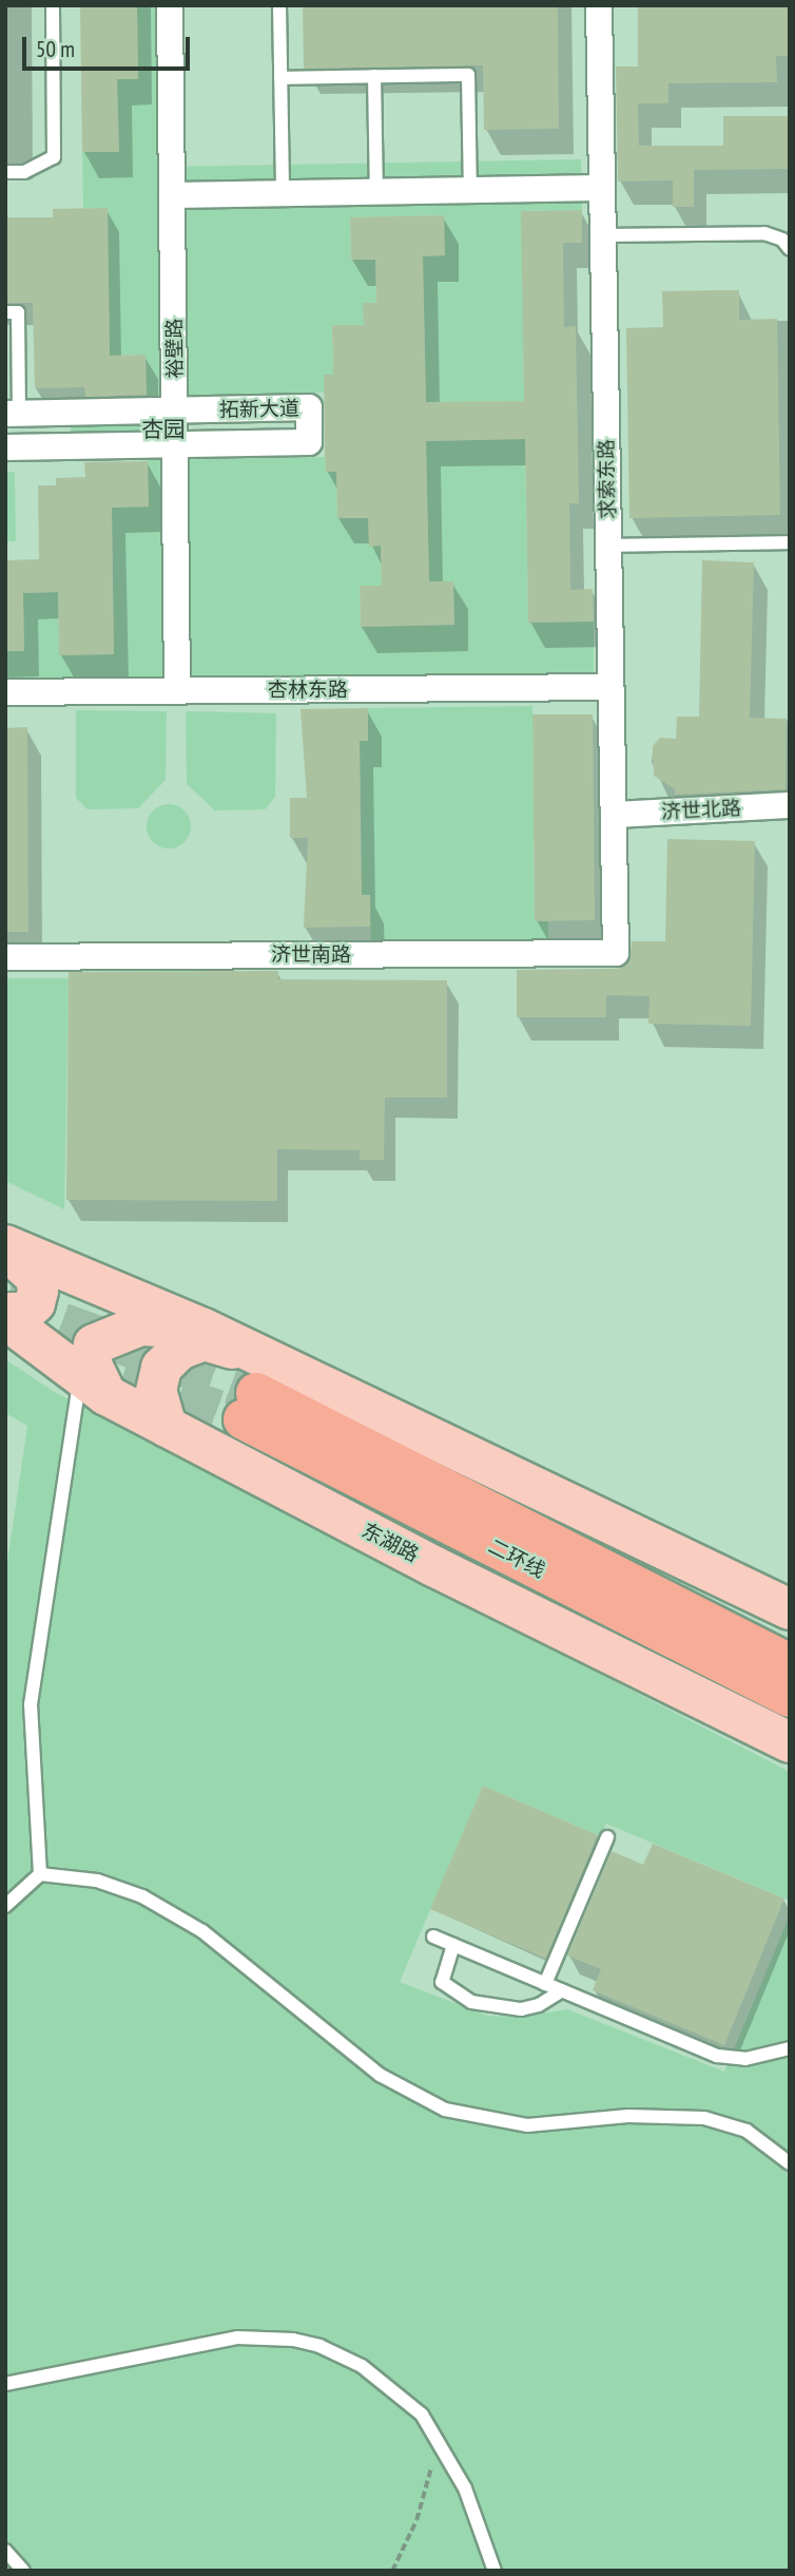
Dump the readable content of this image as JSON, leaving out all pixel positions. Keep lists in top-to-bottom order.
{
  "streets": {
    "highway": ["二环线"],
    "main road": ["东湖路"],
    "street": [
      "裕壁路",
      "拓新大道",
      "求索东路",
      "杏林东路",
      "济世北路",
      "济世南路"
    ]
  },
  "crossings": [
    ["裕壁路", "拓新大道"],
    ["裕壁路", "杏林东路"],
    ["求索东路", "杏林东路"],
    ["求索东路", "济世北路"],
    ["求索东路", "济世南路"]
  ],
  "districts": ["杏园"],
  "scale_bar": "50 m"
}
